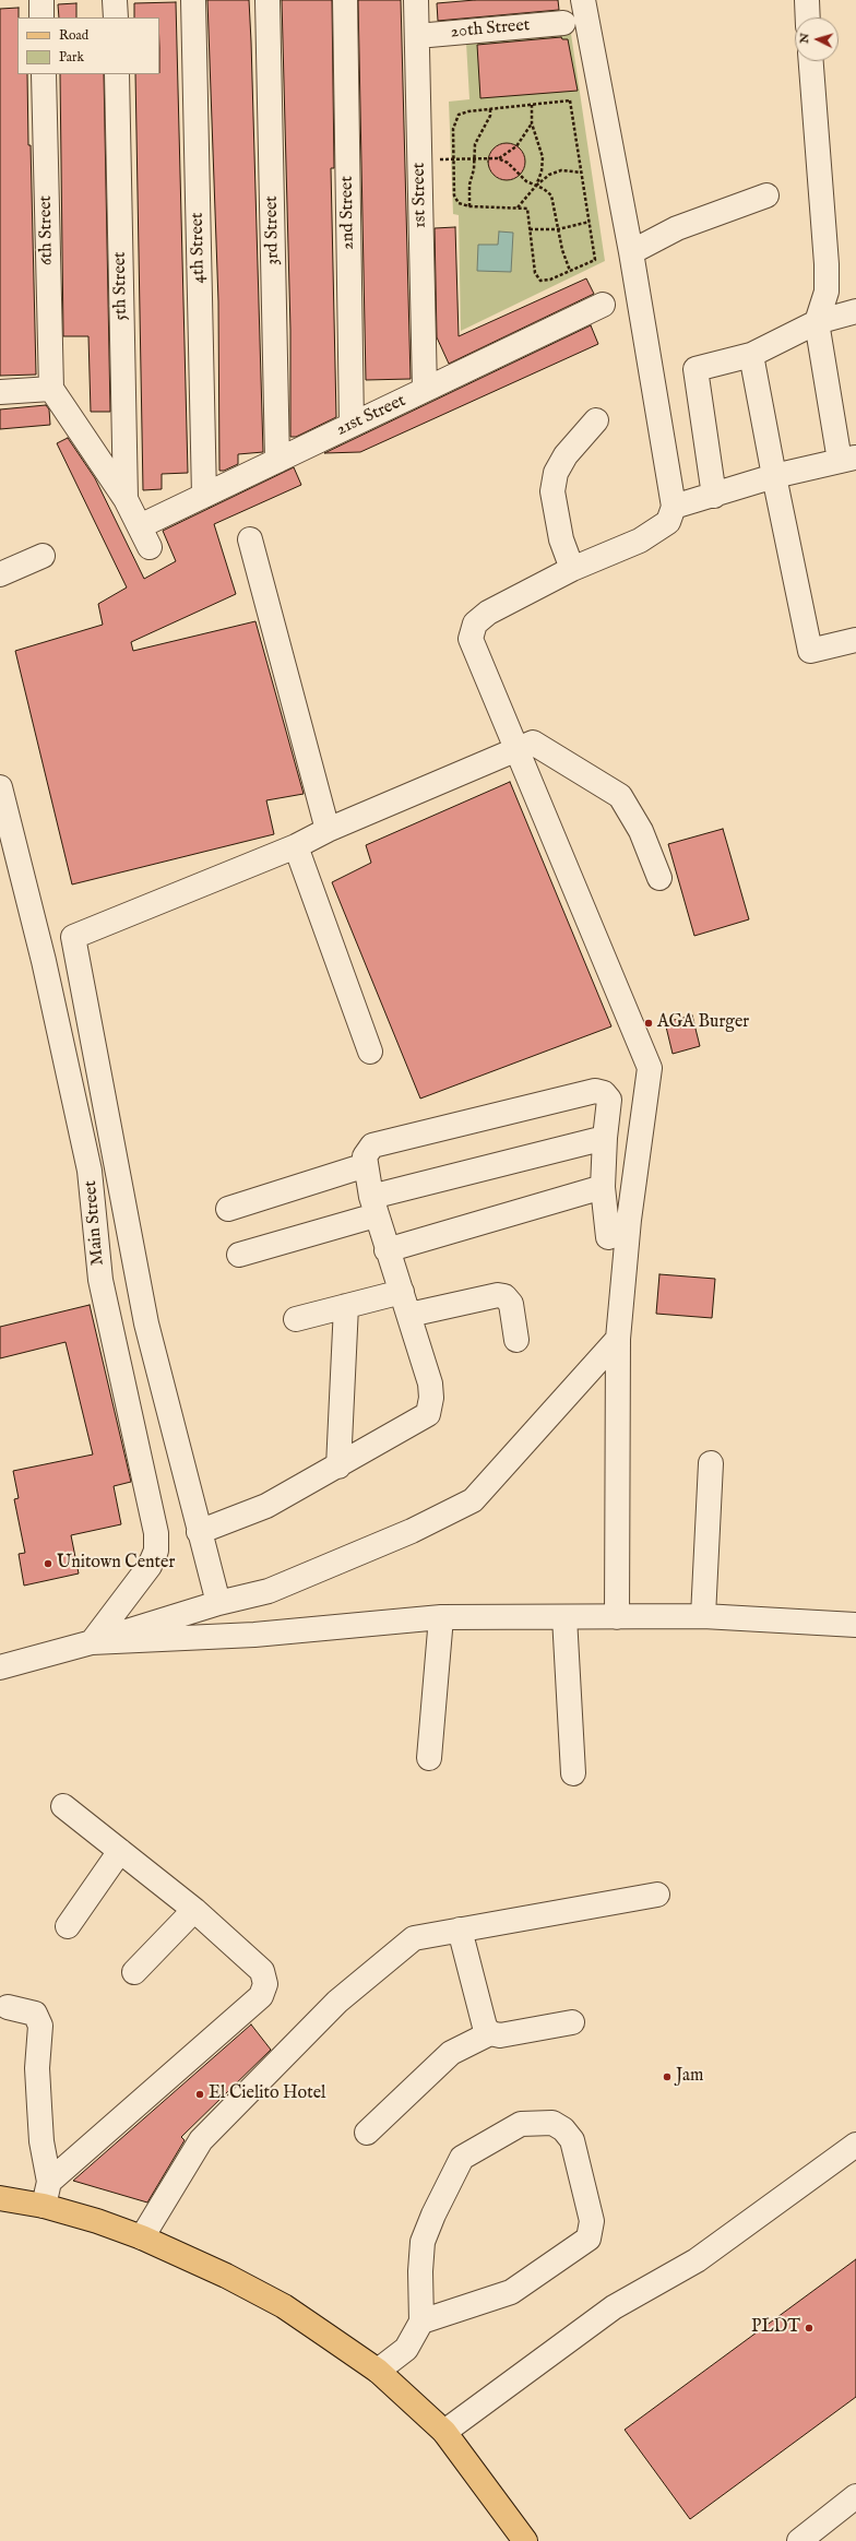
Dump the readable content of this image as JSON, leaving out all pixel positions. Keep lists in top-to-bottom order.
{
  "streets": {
    "street": [
      "20th Street",
      "1st Street",
      "2nd Street",
      "6th Street",
      "3rd Street",
      "4th Street",
      "5th Street",
      "21st Street",
      "Main Street"
    ]
  },
  "crossings": [
    ["20th Street", "1st Street"],
    ["1st Street", "21st Street"],
    ["2nd Street", "21st Street"],
    ["3rd Street", "21st Street"],
    ["4th Street", "21st Street"]
  ],
  "places": [
    "AGA Burger",
    "Unitown Center",
    "Jam",
    "El Cielito Hotel",
    "PLDT"
  ],
  "legend": ["Road", "Park"],
  "north": "left"
}
